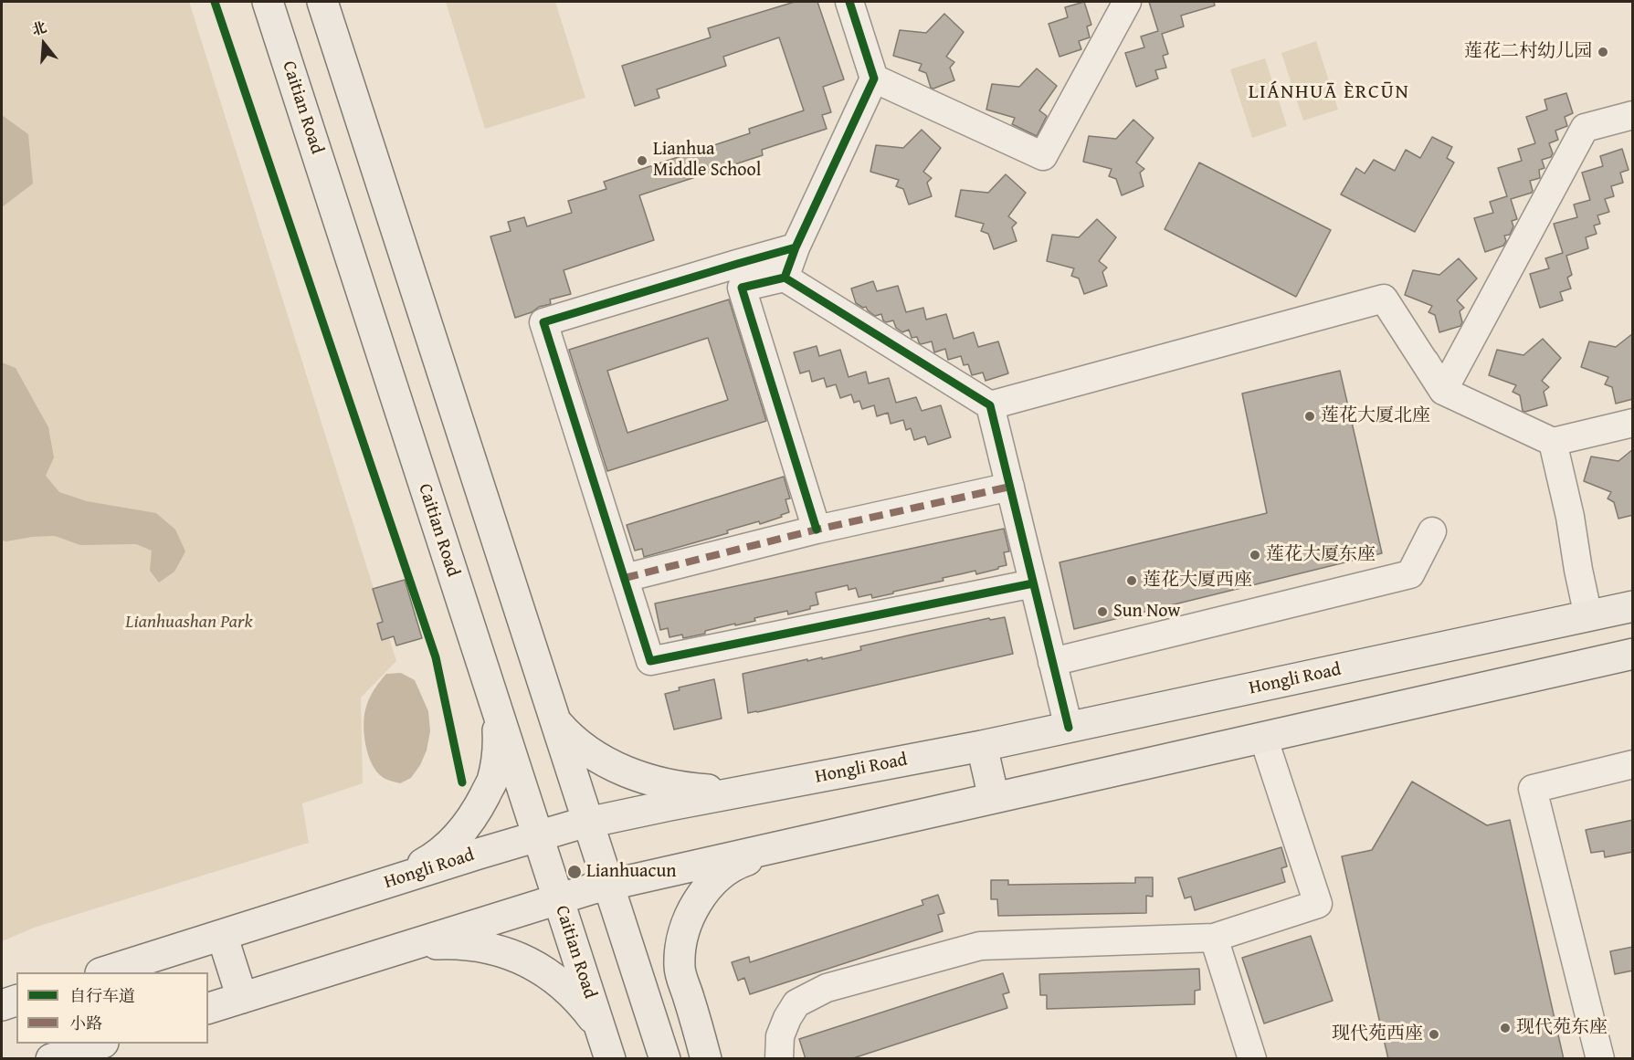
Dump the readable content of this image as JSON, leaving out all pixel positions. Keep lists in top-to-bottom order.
{
  "streets": {
    "main road": ["Caitian Road", "Hongli Road"]
  },
  "crossings": [
    ["Caitian Road", "Hongli Road"]
  ],
  "districts": ["LIÁNHUĀ ÈRCŪN"],
  "parks": ["Lianhuashan Park"],
  "places": [
    "莲花二村幼儿园",
    "Lianhua Middle School",
    "莲花大厦北座",
    "莲花大厦东座",
    "莲花大厦西座",
    "Sun Now",
    "Lianhuacun",
    "现代苑东座",
    "现代苑西座"
  ],
  "legend": ["自行车道", "小路"],
  "north": "top"
}
